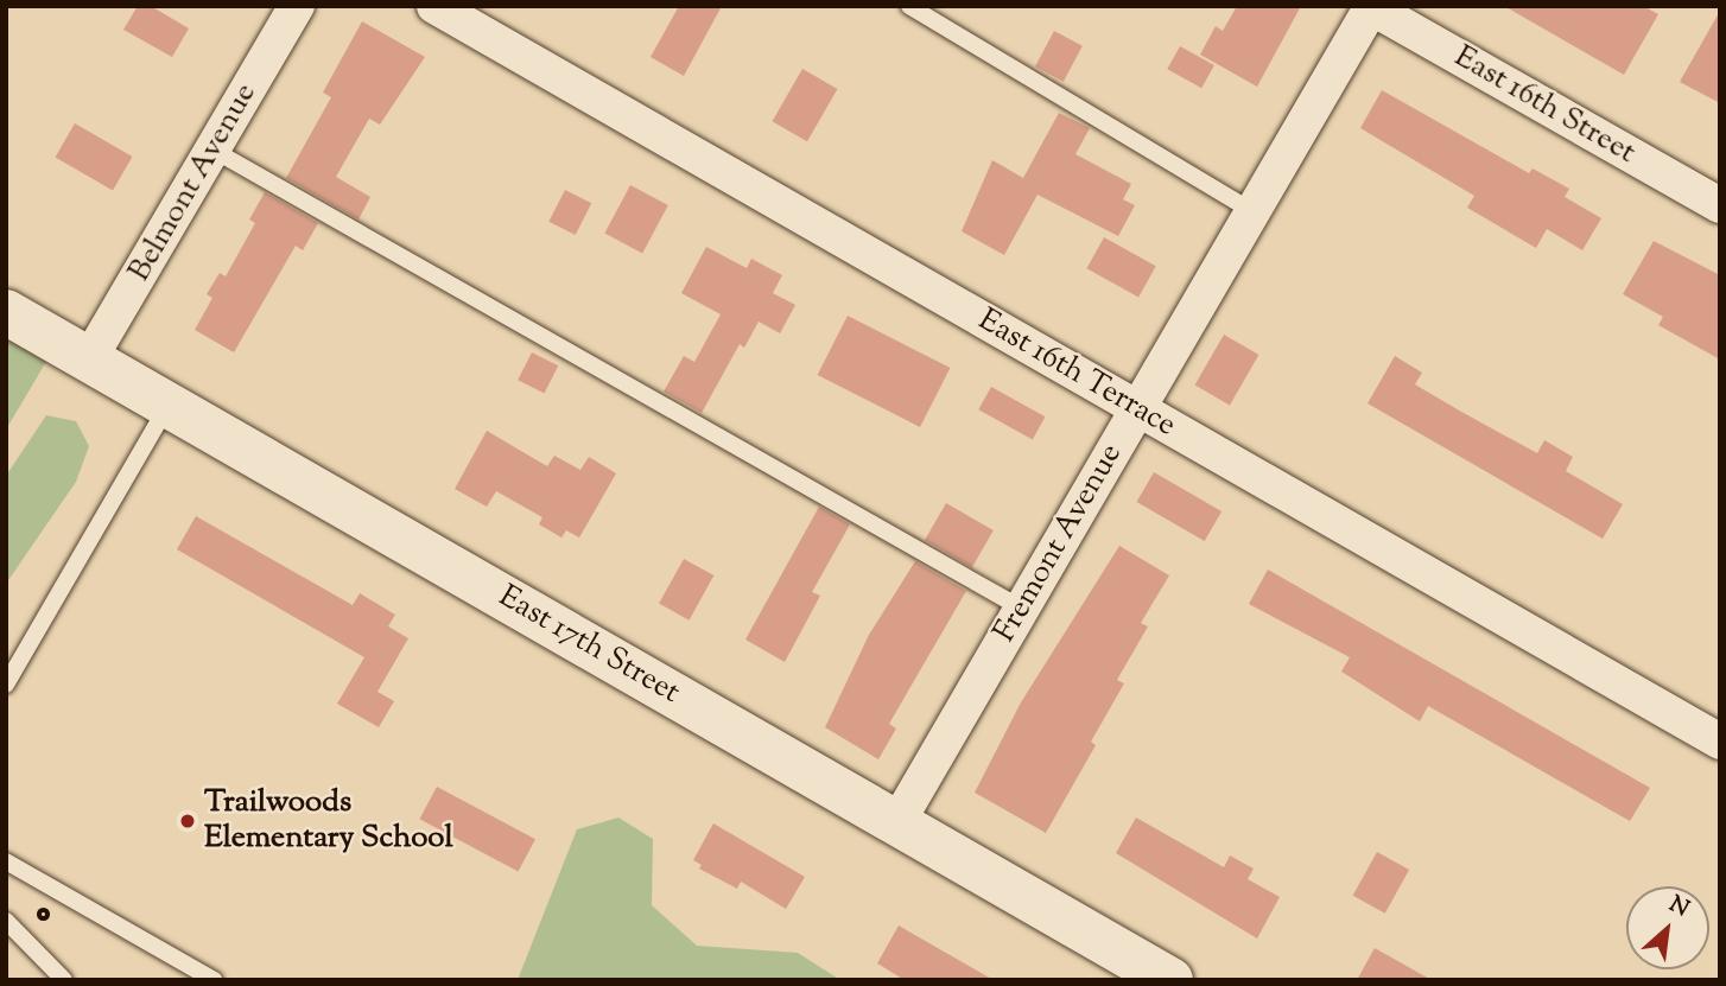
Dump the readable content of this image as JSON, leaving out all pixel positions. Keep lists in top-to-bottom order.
{
  "streets": {
    "street": [
      "East 16th Street",
      "Belmont Avenue",
      "East 16th Terrace",
      "Fremont Avenue",
      "East 17th Street"
    ]
  },
  "crossings": [
    ["East 16th Street", "Fremont Avenue"],
    ["Belmont Avenue", "East 17th Street"],
    ["East 16th Terrace", "Fremont Avenue"],
    ["Fremont Avenue", "East 17th Street"]
  ],
  "places": ["Trailwoods Elementary School"],
  "north": "top right"
}
